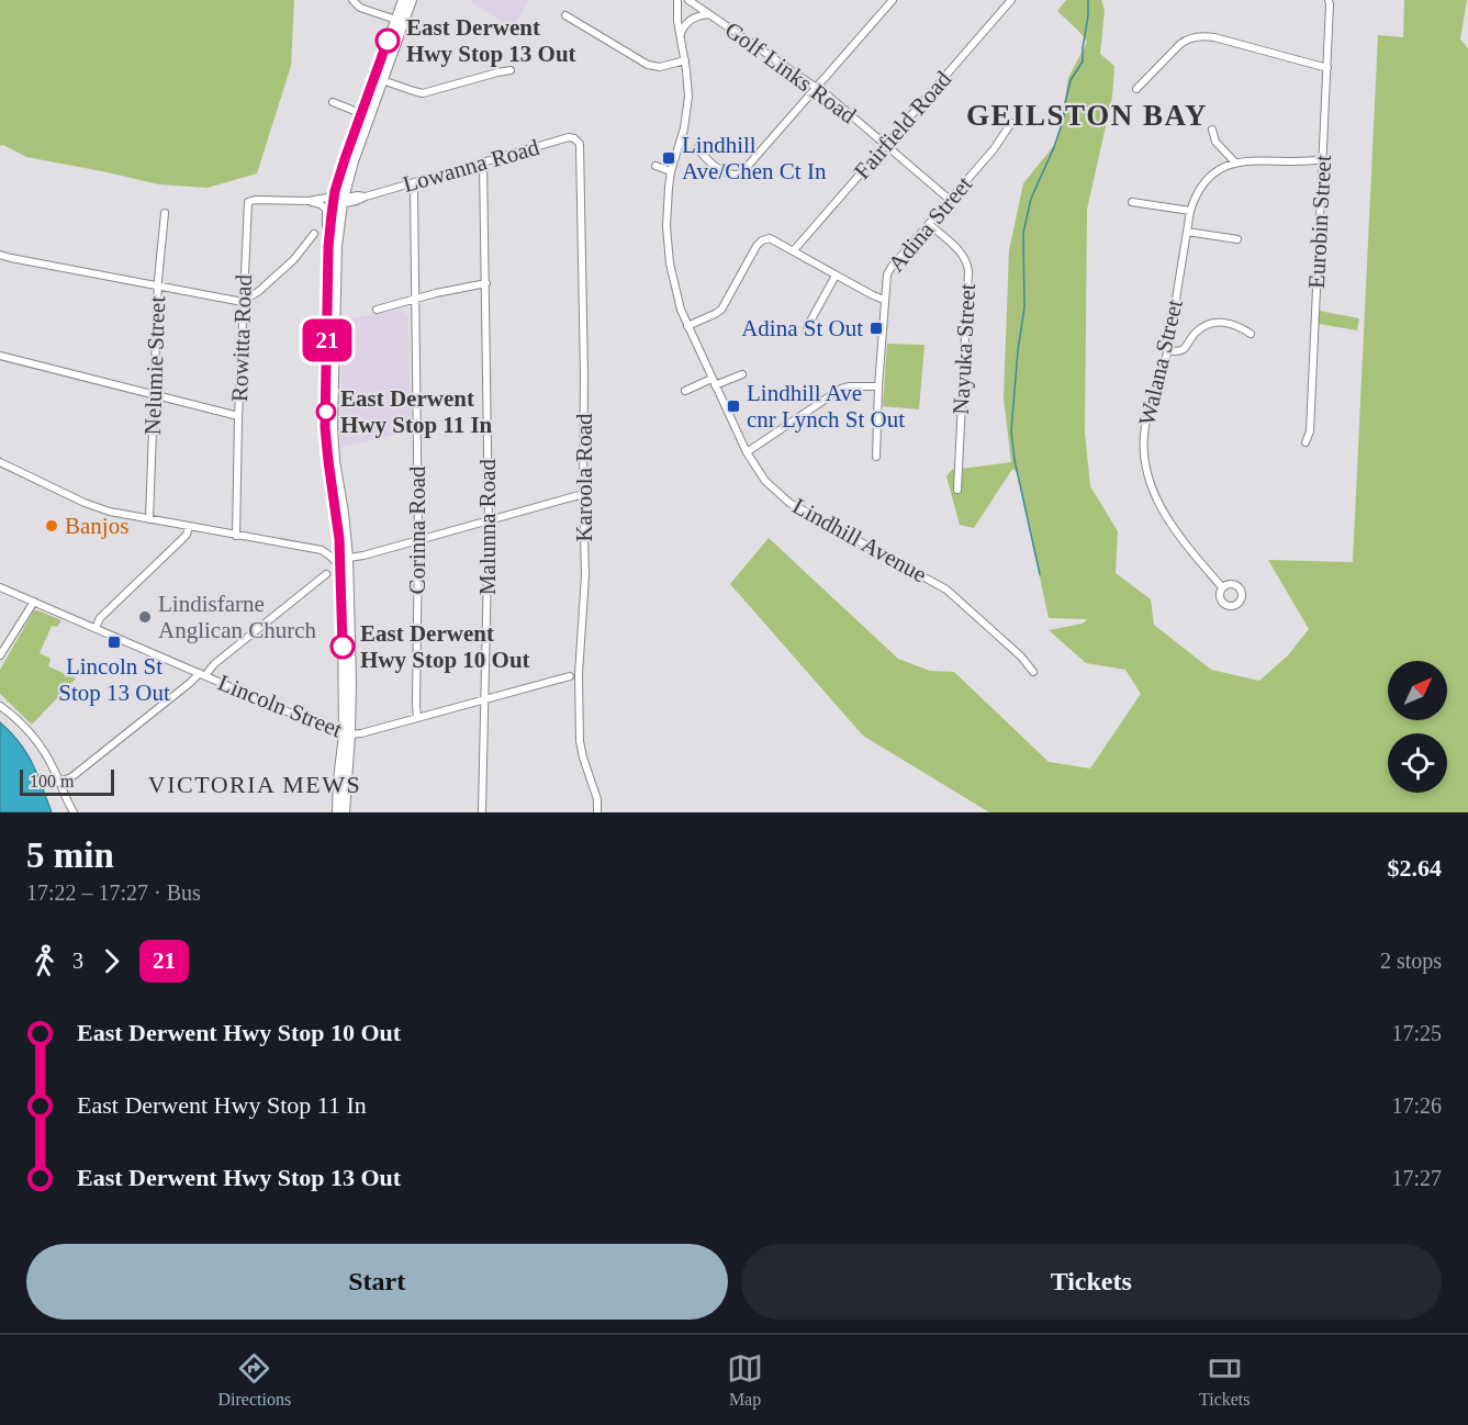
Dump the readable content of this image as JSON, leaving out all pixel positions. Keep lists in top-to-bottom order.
{
  "streets": {
    "street": [
      "Golf Links Road",
      "Fairfield Road",
      "Lowanna Road",
      "Eurobin Street",
      "Adina Street",
      "Rowitta Road",
      "Nayuka Street",
      "Walana Street",
      "Nelumie Street",
      "Karoola Road",
      "Malunna Road",
      "Corinna Road",
      "Lindhill Avenue",
      "Lincoln Street"
    ]
  },
  "crossings": [
    ["Golf Links Road", "Fairfield Road"],
    ["Golf Links Road", "Adina Street"],
    ["Lowanna Road", "Rowitta Road"],
    ["Lowanna Road", "Karoola Road"],
    ["Lowanna Road", "Malunna Road"],
    ["Lowanna Road", "Corinna Road"],
    ["Eurobin Street", "Walana Street"],
    ["Adina Street", "Nayuka Street"],
    ["Malunna Road", "Lincoln Street"],
    ["Corinna Road", "Lincoln Street"]
  ],
  "districts": ["GEILSTON BAY", "VICTORIA MEWS"],
  "places": {
    "other": [
      "East Derwent Hwy Stop 13 Out",
      "East Derwent Hwy Stop 11 In",
      "Banjos",
      "Lindisfarne Anglican Church",
      "East Derwent Hwy Stop 10 Out"
    ],
    "transit": [
      "Lindhill Ave/Chen Ct In",
      "Adina St Out",
      "Lindhill Ave cnr Lynch St Out",
      "Lincoln St Stop 13 Out"
    ]
  },
  "lines": ["bus line 21"],
  "scale_bar": "100 m",
  "north": "top right",
  "page": {
    "on_map": "21",
    "scale": "100 m",
    "heading": ["5 min", "17:22 – 17:27 · Bus", "$2.64"],
    "legs": ["3", "21", "2 stops"],
    "list": [
      {
        "name": "East Derwent Hwy Stop 10 Out",
        "value": "17:25"
      },
      {
        "name": "East Derwent Hwy Stop 11 In",
        "value": "17:26"
      },
      {
        "name": "East Derwent Hwy Stop 13 Out",
        "value": "17:27"
      }
    ],
    "buttons": ["Start", "Tickets"],
    "tabs": ["Directions", "Map", "Tickets"]
  }
}
